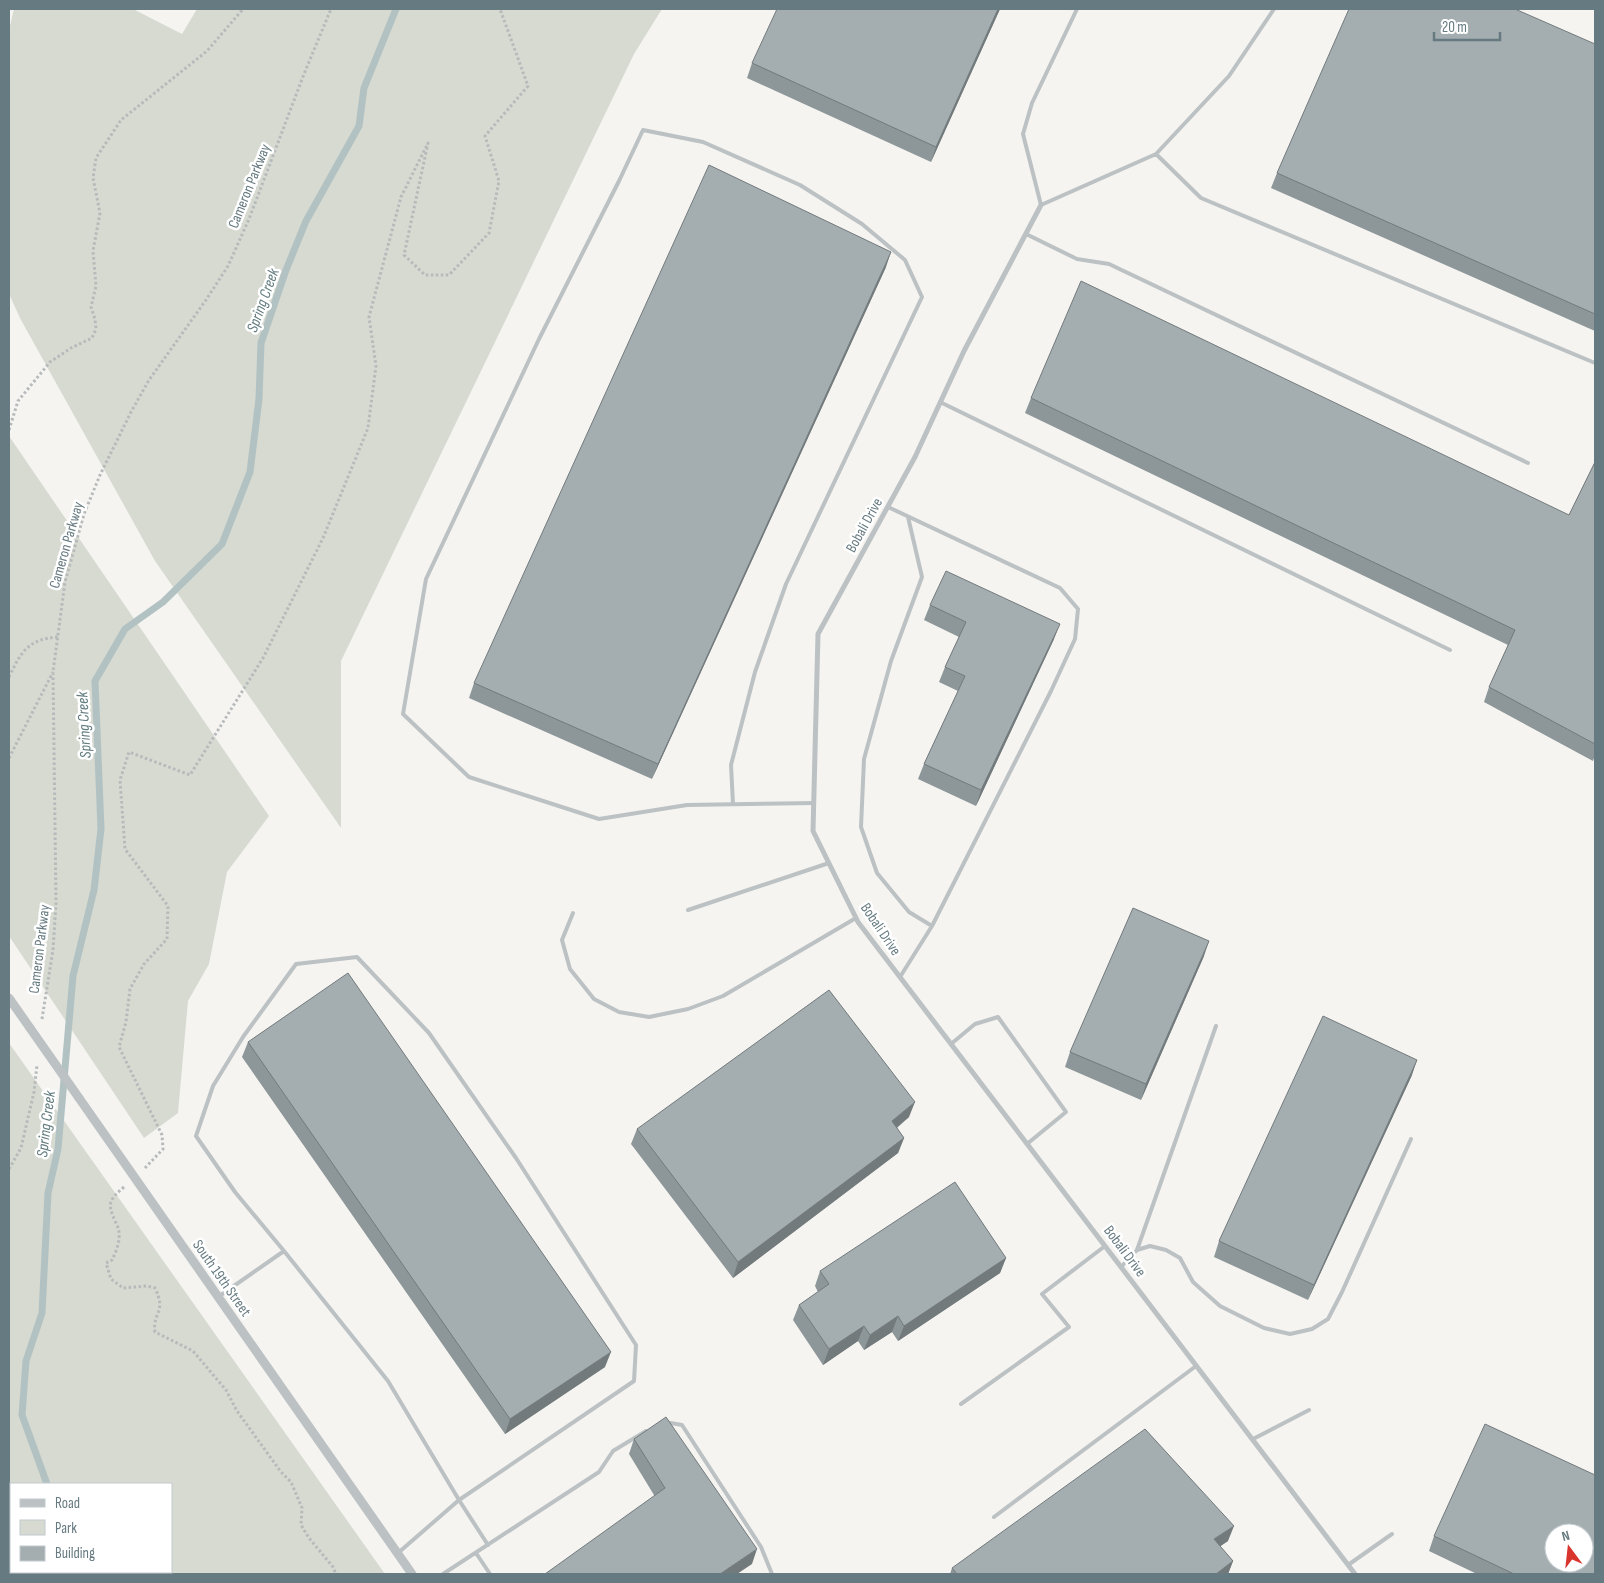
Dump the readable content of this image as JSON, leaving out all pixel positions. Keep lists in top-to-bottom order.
{
  "streets": {
    "street": ["Bobali Drive", "South 19th Street"],
    "path": ["Cameron Parkway"]
  },
  "water": ["Spring Creek"],
  "legend": ["Road", "Park", "Building"],
  "scale_bar": "20 m",
  "north": "top"
}
